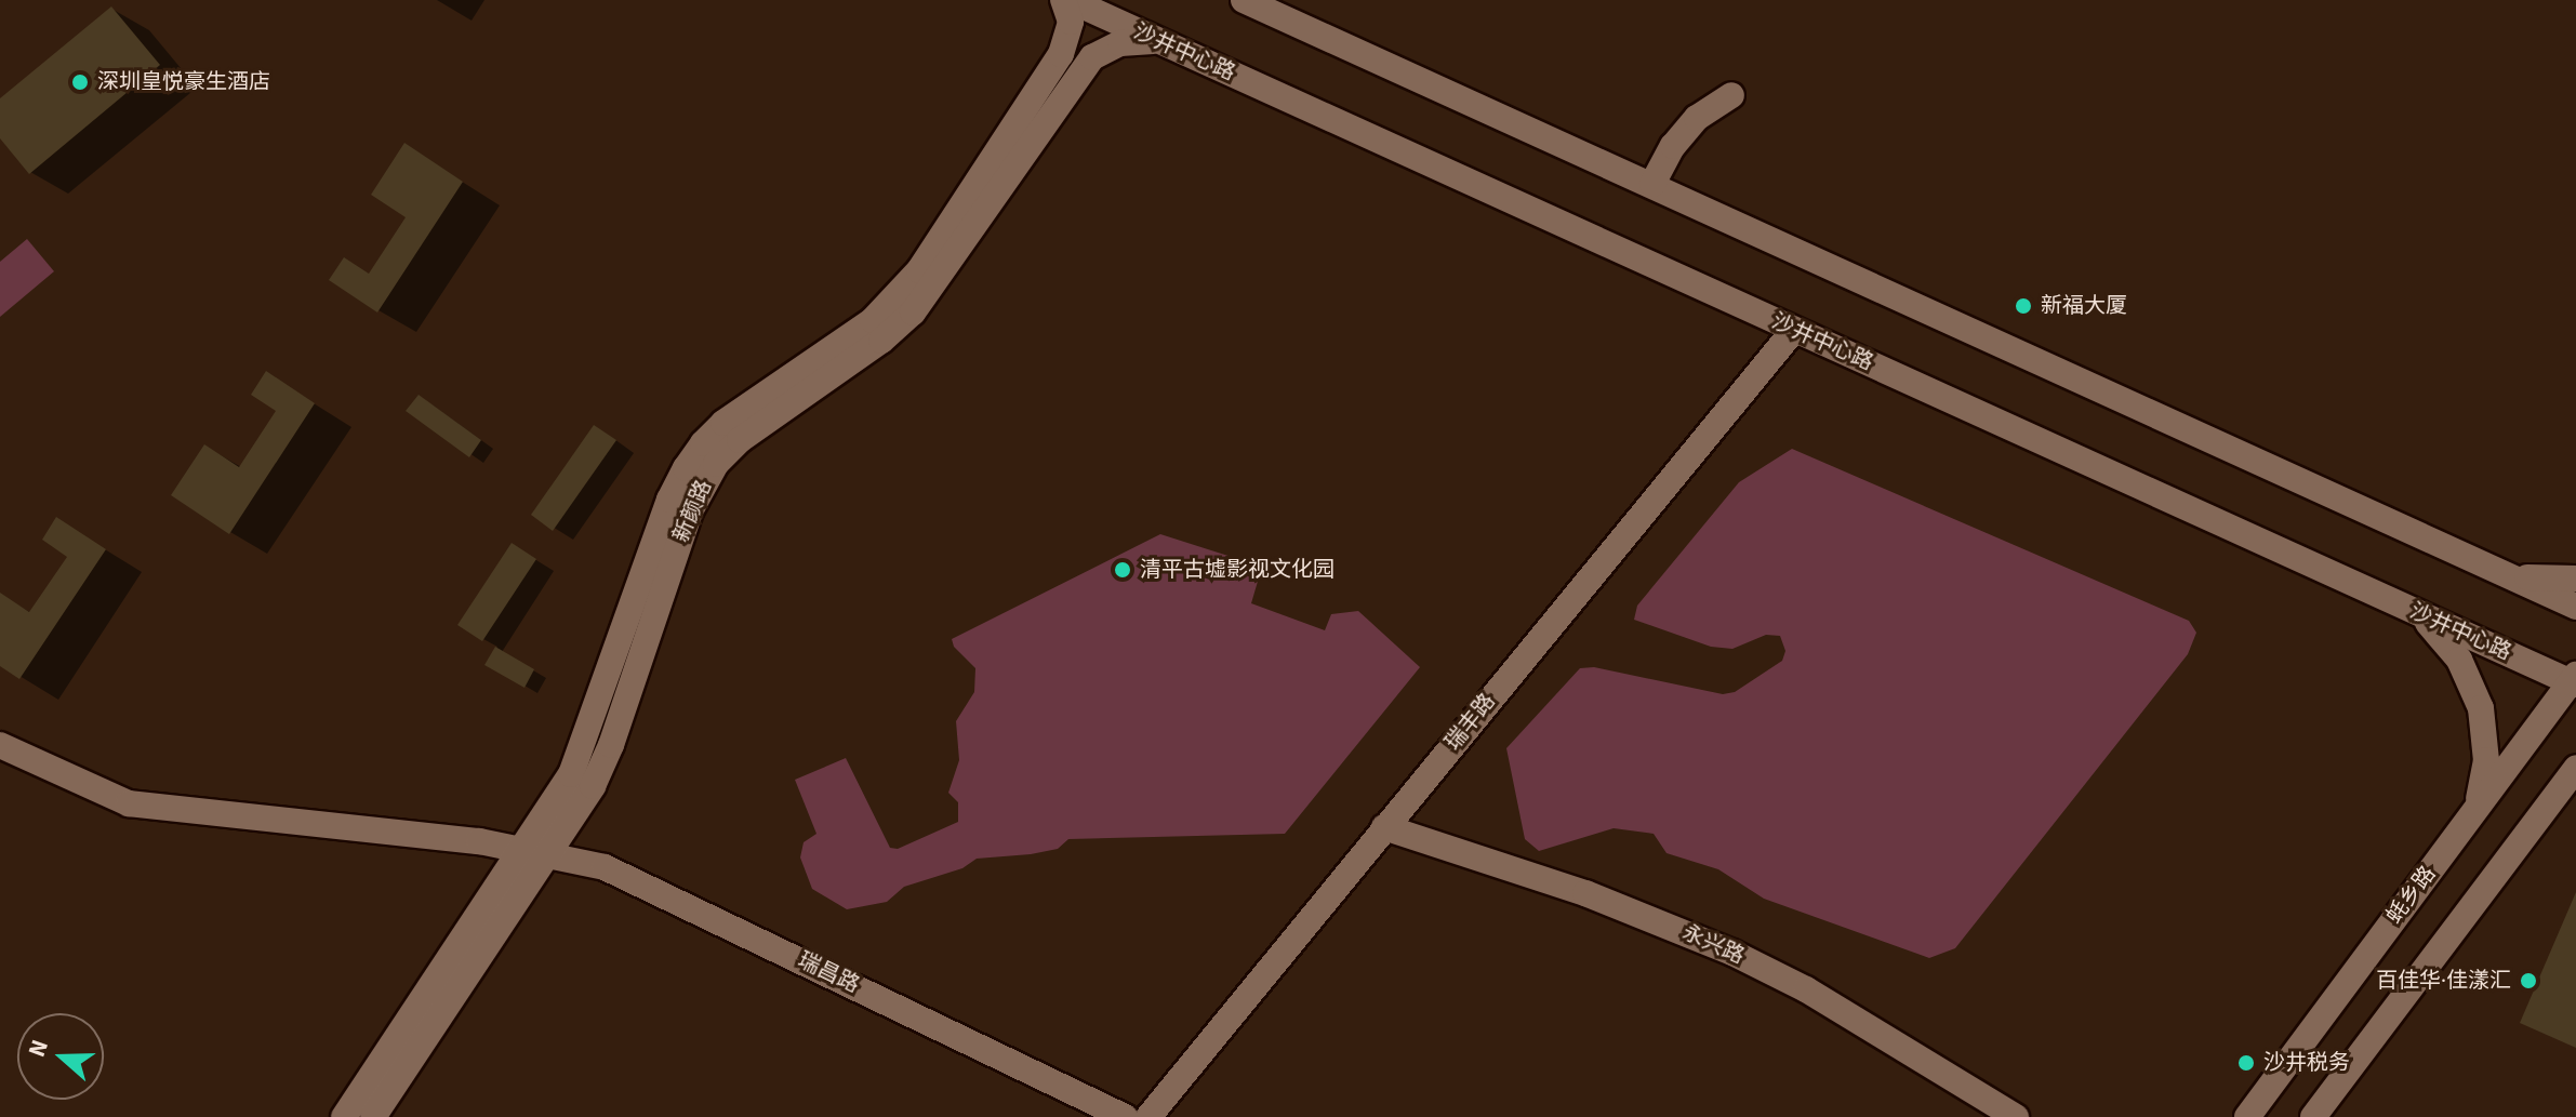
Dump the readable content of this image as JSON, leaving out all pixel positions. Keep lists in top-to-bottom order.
{
  "streets": {
    "street": [
      "沙井中心路",
      "新颜路",
      "瑞丰路",
      "蚝乡路",
      "永兴路",
      "瑞昌路"
    ]
  },
  "crossings": [
    ["沙井中心路", "新颜路"],
    ["沙井中心路", "瑞丰路"],
    ["沙井中心路", "蚝乡路"],
    ["新颜路", "瑞昌路"],
    ["瑞丰路", "永兴路"]
  ],
  "places": [
    "深圳皇悦豪生酒店",
    "新福大厦",
    "清平古墟影视文化园",
    "百佳华·佳漾汇",
    "沙井税务"
  ],
  "north": "left"
}
